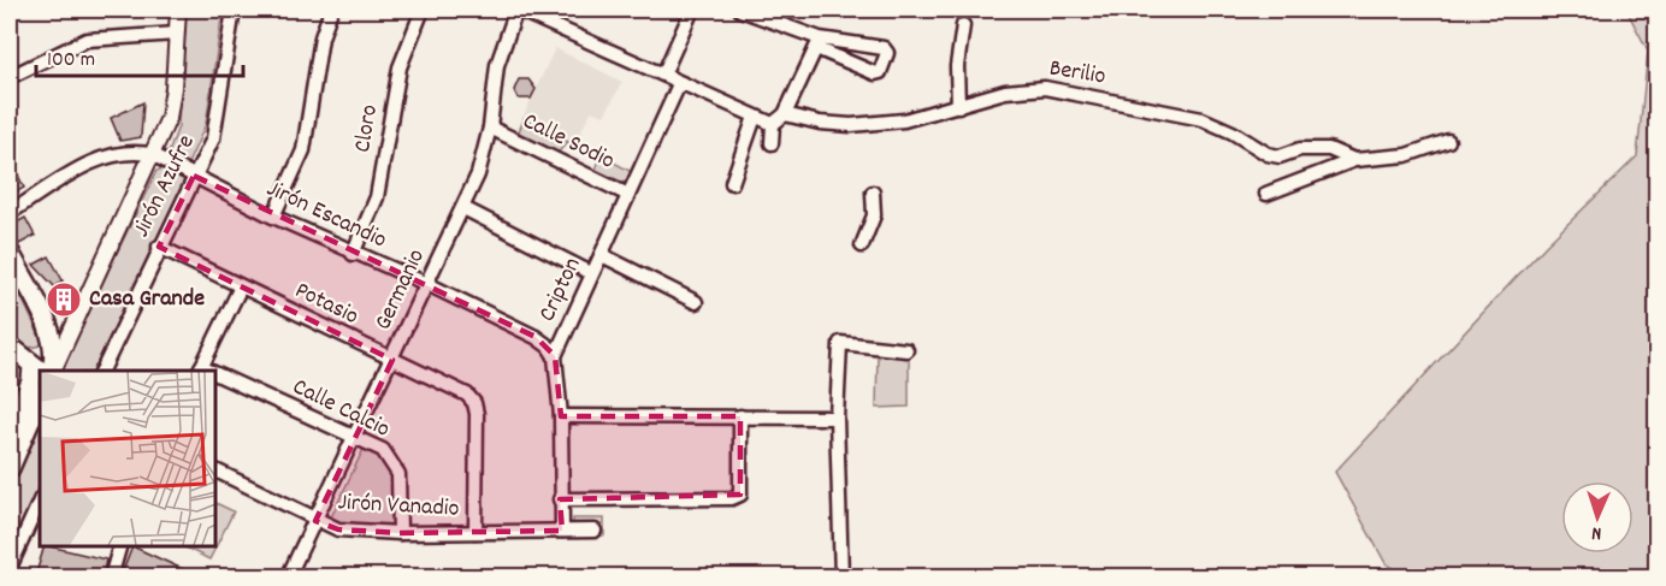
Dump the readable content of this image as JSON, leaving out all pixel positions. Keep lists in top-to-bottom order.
{
  "streets": {
    "street": [
      "Berilio",
      "Cloro",
      "Calle Sodio",
      "Jirón Azufre",
      "Jirón Escandio",
      "Germanio",
      "Cripton",
      "Potasio",
      "Calle Calcio",
      "Jirón Vanadio"
    ]
  },
  "crossings": [
    ["Cloro", "Jirón Escandio"],
    ["Calle Sodio", "Germanio"],
    ["Calle Sodio", "Cripton"],
    ["Jirón Azufre", "Jirón Escandio"],
    ["Jirón Azufre", "Potasio"],
    ["Jirón Escandio", "Germanio"],
    ["Jirón Escandio", "Cripton"],
    ["Germanio", "Potasio"],
    ["Germanio", "Calle Calcio"],
    ["Germanio", "Jirón Vanadio"],
    ["Cripton", "Jirón Vanadio"],
    ["Potasio", "Jirón Vanadio"],
    ["Calle Calcio", "Jirón Vanadio"]
  ],
  "places": {
    "building": ["Casa Grande"]
  },
  "scale_bar": "100 m",
  "north": "bottom"
}
